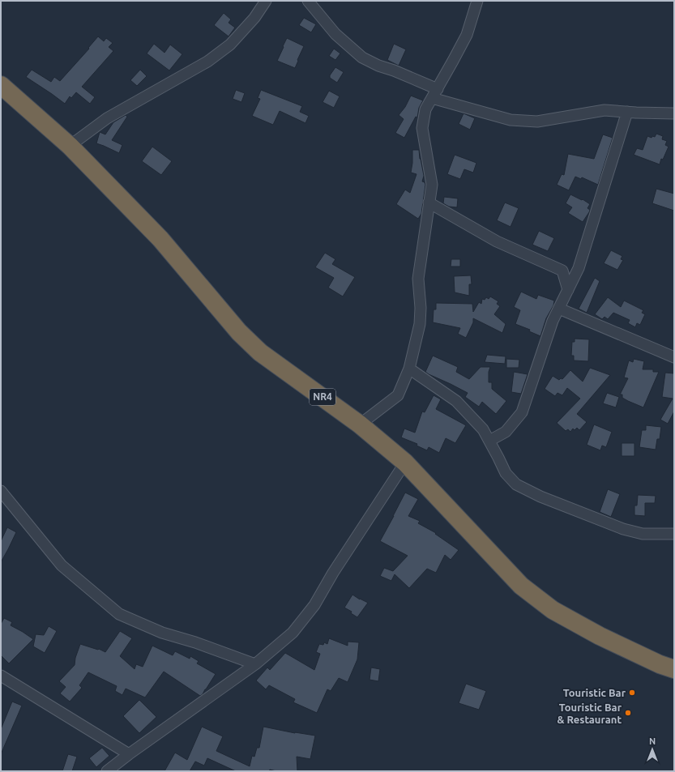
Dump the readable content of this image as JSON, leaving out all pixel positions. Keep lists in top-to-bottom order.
{
  "streets": {
    "highway": ["NR4"]
  },
  "places": ["Touristic Bar", "Touristic Bar & Restaurant"],
  "north": "top"
}
